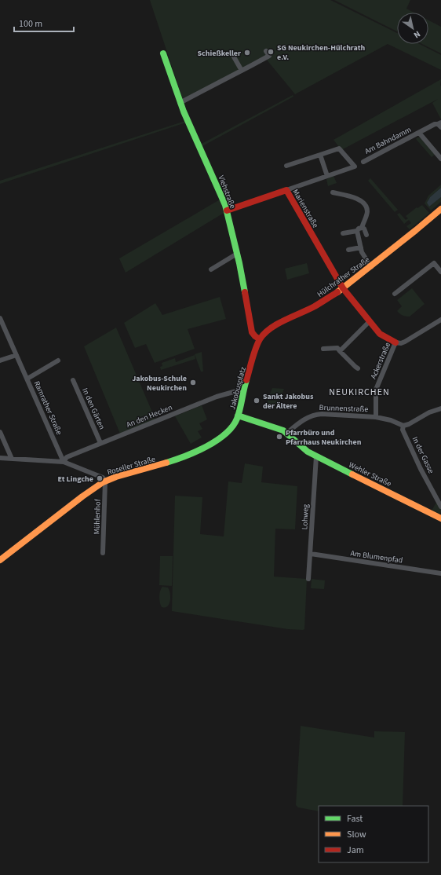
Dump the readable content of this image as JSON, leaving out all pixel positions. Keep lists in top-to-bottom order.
{
  "streets": {
    "street": [
      "Am Bahndamm",
      "Viehstraße",
      "Marienstraße",
      "Hülchrather Straße",
      "Ackerstraße",
      "Jakobusplatz",
      "Ramrather Straße",
      "Brunnenstraße",
      "In den Gärten",
      "An den Hecken",
      "In der Gasse",
      "Roseller Straße",
      "Wehler Straße",
      "Mühlenhof",
      "Lohweg",
      "Am Blumenpfad"
    ]
  },
  "crossings": [
    ["Viehstraße", "Marienstraße"],
    ["Viehstraße", "Hülchrather Straße"],
    ["Viehstraße", "Jakobusplatz"],
    ["Marienstraße", "Hülchrather Straße"],
    ["Marienstraße", "Ackerstraße"],
    ["Hülchrather Straße", "Jakobusplatz"],
    ["Ackerstraße", "Brunnenstraße"],
    ["Jakobusplatz", "Brunnenstraße"],
    ["Jakobusplatz", "An den Hecken"],
    ["Jakobusplatz", "Roseller Straße"],
    ["Jakobusplatz", "Wehler Straße"],
    ["Ramrather Straße", "An den Hecken"],
    ["Brunnenstraße", "In der Gasse"],
    ["In den Gärten", "An den Hecken"],
    ["Roseller Straße", "Mühlenhof"],
    ["Wehler Straße", "Lohweg"],
    ["Lohweg", "Am Blumenpfad"]
  ],
  "districts": ["NEUKIRCHEN"],
  "places": [
    "SG Neukirchen-Hülchrath e.V.",
    "Schießkeller",
    "Jakobus-Schule Neukirchen",
    "Sankt Jakobus der Ältere",
    "Pfarrbüro und Pfarrhaus Neukirchen",
    "Et Lingche"
  ],
  "legend": ["Fast", "Slow", "Jam"],
  "scale_bar": "100 m",
  "north": "bottom right"
}
